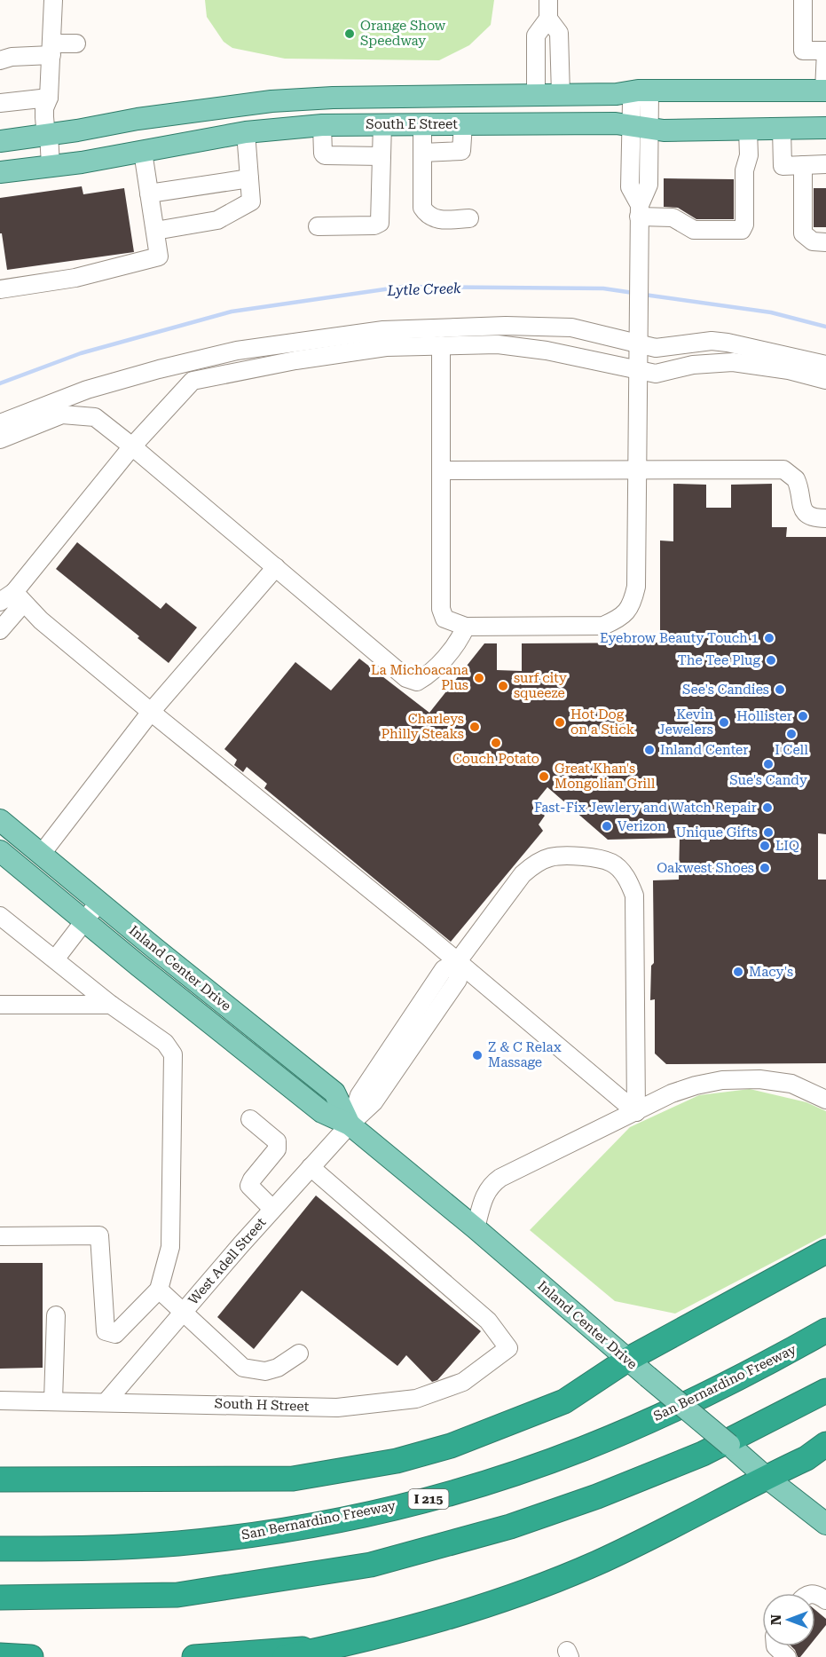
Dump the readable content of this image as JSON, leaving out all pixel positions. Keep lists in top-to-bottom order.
{
  "streets": {
    "highway": ["San Bernardino Freeway", "I 215"],
    "main road": ["South E Street", "Inland Center Drive"],
    "street": ["West Adell Street", "South H Street"]
  },
  "crossings": [
    ["Inland Center Drive", "West Adell Street"],
    ["West Adell Street", "South H Street"]
  ],
  "water": ["Lytle Creek"],
  "places": [
    "Orange Show Speedway",
    "Eyebrow Beauty Touch 1",
    "The Tee Plug",
    "La Michoacana Plus",
    "surf city squeeze",
    "See's Candies",
    "Hollister",
    "Hot Dog on a Stick",
    "Kevin Jewelers",
    "Charleys Philly Steaks",
    "I Cell",
    "Couch Potato",
    "Inland Center",
    "Sue's Candy",
    "Great Khan's Mongolian Grill",
    "Fast-Fix Jewlery and Watch Repair",
    "Verizon",
    "Unique Gifts",
    "LIQ",
    "Oakwest Shoes",
    "Macy's",
    "Z & C Relax Massage"
  ],
  "north": "left"
}
